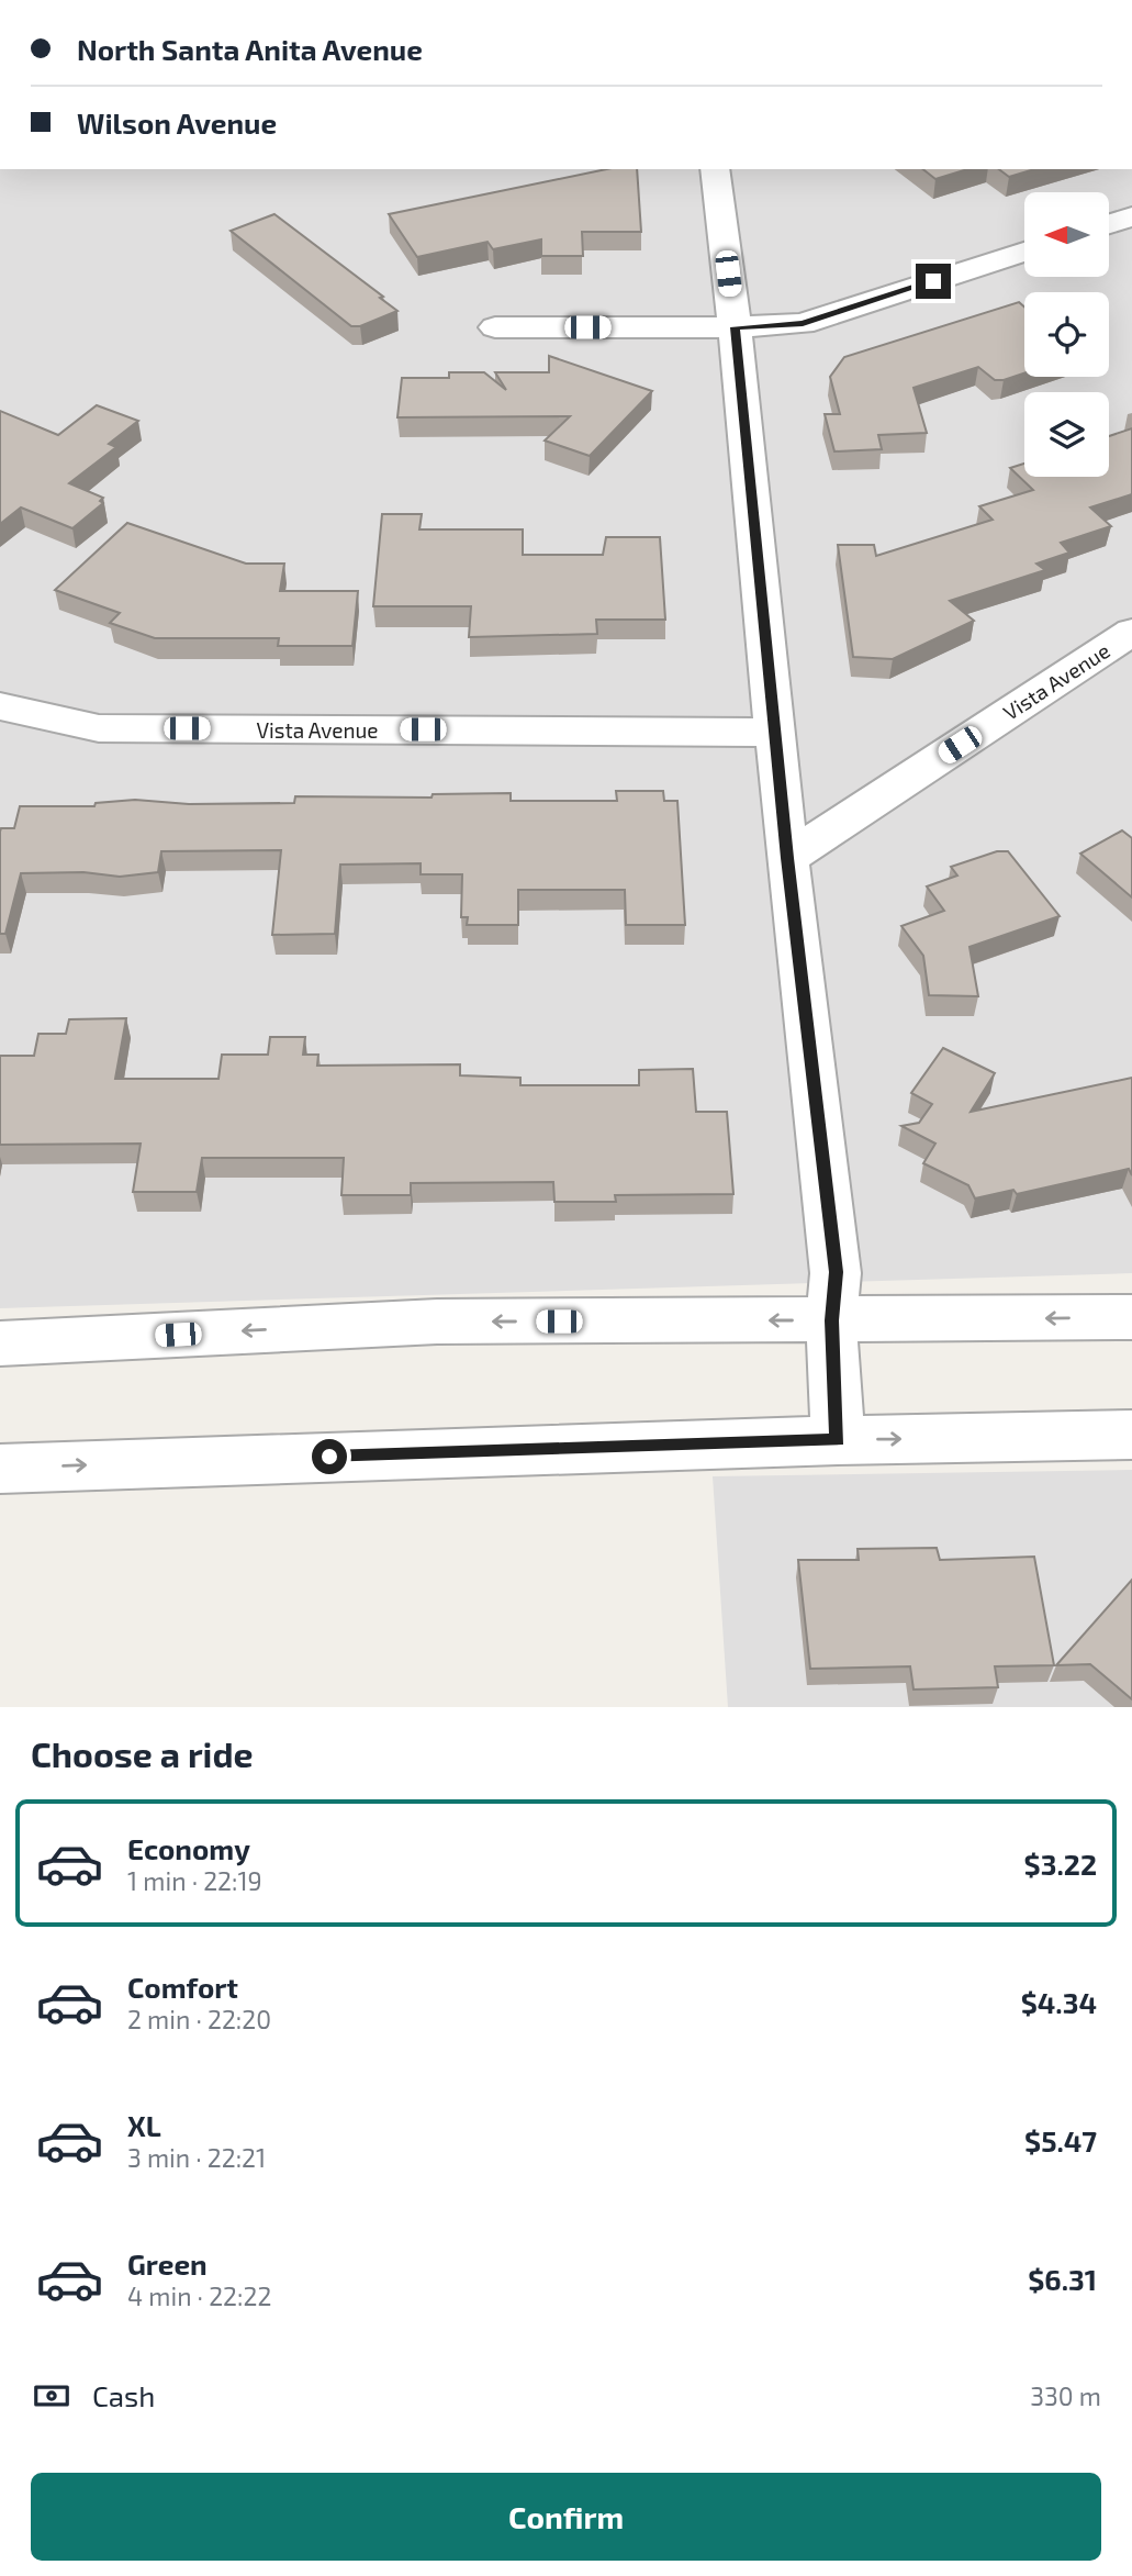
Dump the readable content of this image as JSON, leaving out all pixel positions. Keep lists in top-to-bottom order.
{
  "streets": {
    "street": ["Vista Avenue"]
  },
  "north": "left",
  "page": {
    "banner": ["North Santa Anita Avenue", "Wilson Avenue"],
    "heading": "Choose a ride",
    "list": [
      {
        "name": "Economy",
        "note": "1 min · 22:19",
        "value": "$3.22"
      },
      {
        "name": "Comfort",
        "note": "2 min · 22:20",
        "value": "$4.34"
      },
      {
        "name": "XL",
        "note": "3 min · 22:21",
        "value": "$5.47"
      },
      {
        "name": "Green",
        "note": "4 min · 22:22",
        "value": "$6.31"
      }
    ],
    "pay": ["Cash", "330 m"],
    "buttons": "Confirm"
  }
}
